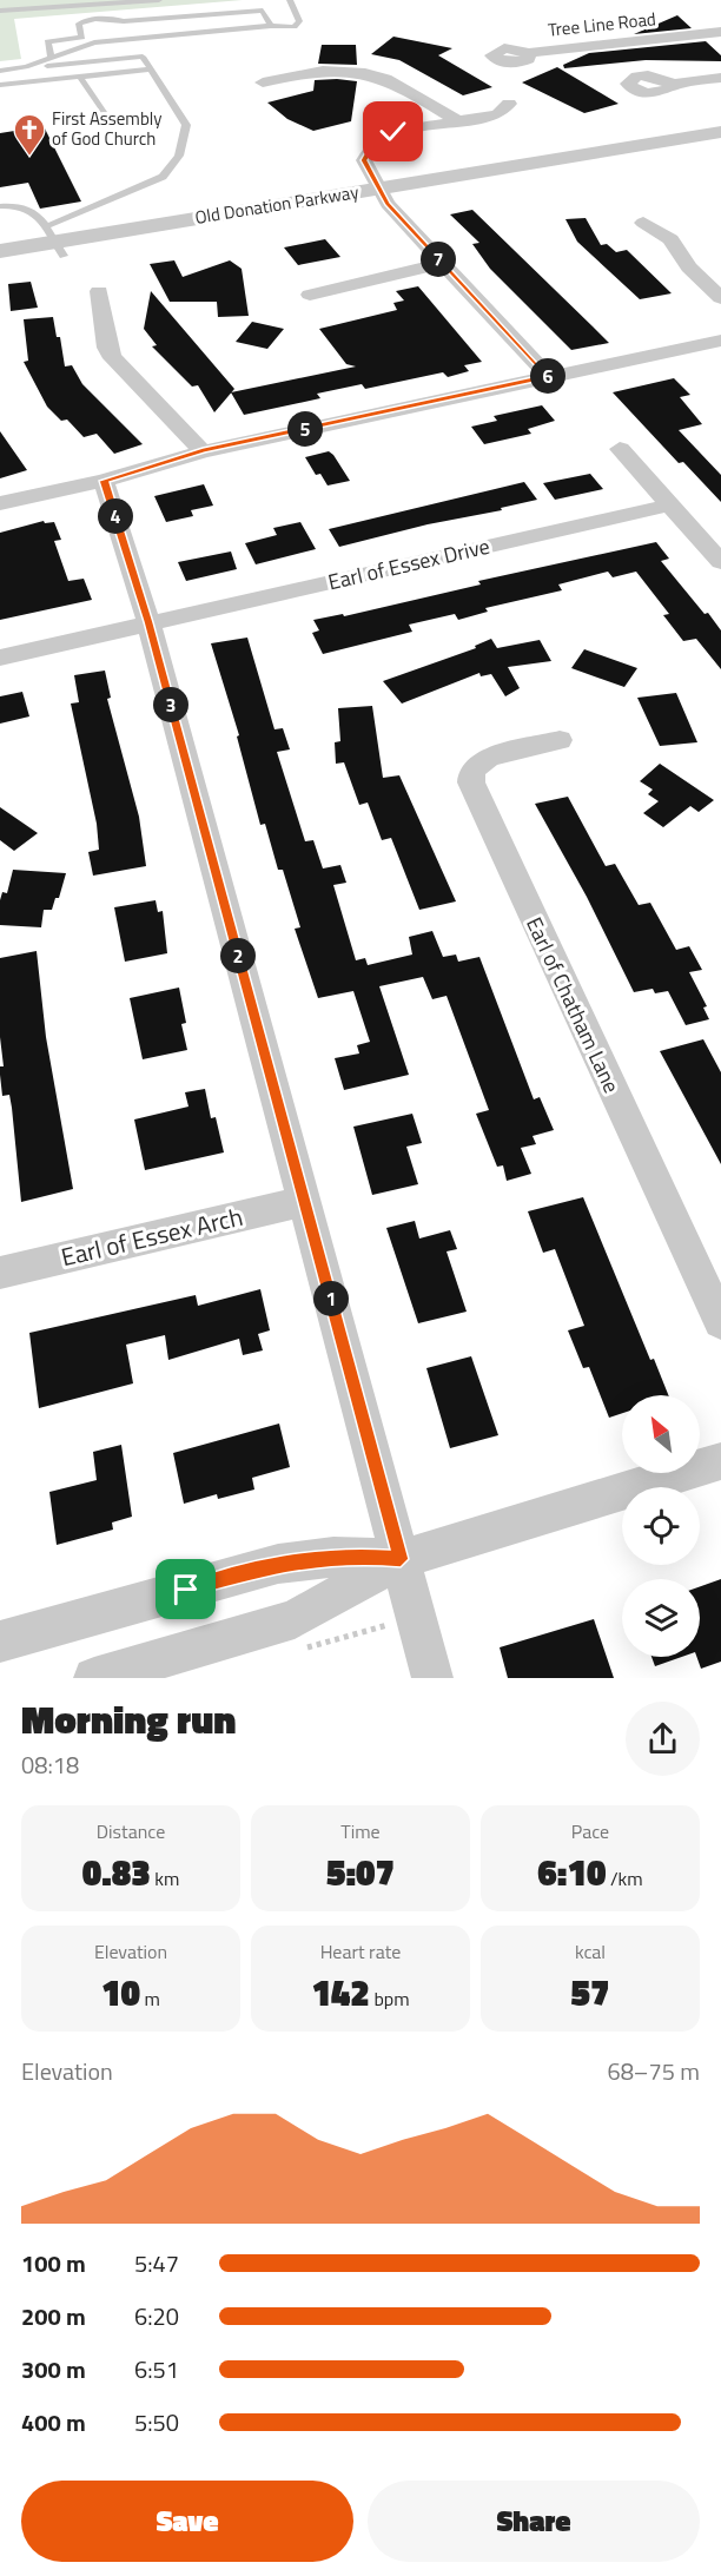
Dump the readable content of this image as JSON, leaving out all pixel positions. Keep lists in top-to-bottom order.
{
  "streets": {
    "street": [
      "Tree Line Road",
      "Old Donation Parkway",
      "Earl of Essex Drive",
      "Earl of Chatham Lane",
      "Earl of Essex Arch"
    ]
  },
  "places": {
    "church": ["First Assembly of God Church"]
  },
  "north": "top left",
  "page": {
    "pins": [
      "7",
      "6",
      "5",
      "4",
      "3",
      "2",
      "1"
    ],
    "heading": ["Morning run", "08:18"],
    "stats": [
      ["Distance", "0.83 km"],
      ["Time", "5:07"],
      ["Pace", "6:10 /km"],
      ["Elevation", "10 m"],
      ["Heart rate", "142 bpm"],
      ["kcal", "57"]
    ],
    "chart": ["Elevation", "68–75 m"],
    "list": [
      {
        "name": "100 m",
        "note": "5:47"
      },
      {
        "name": "200 m",
        "note": "6:20"
      },
      {
        "name": "300 m",
        "note": "6:51"
      },
      {
        "name": "400 m",
        "note": "5:50"
      }
    ],
    "buttons": ["Save", "Share"]
  }
}
